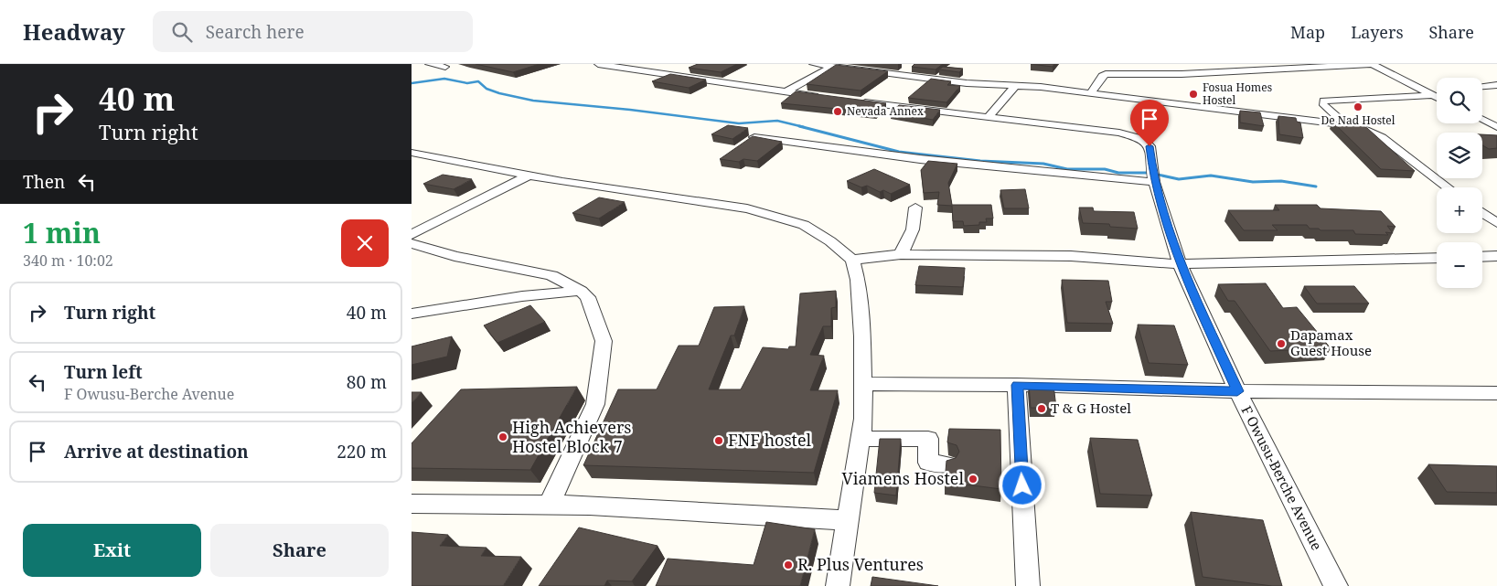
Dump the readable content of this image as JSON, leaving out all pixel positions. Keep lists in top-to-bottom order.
{
  "streets": {
    "street": ["F Owusu-Berche Avenue"]
  },
  "places": [
    "Fosua Homes Hostel",
    "De Nad Hostel",
    "Nevada Annex",
    "Dapamax Guest House",
    "T & G Hostel",
    "High Achievers Hostel Block 7",
    "FNF hostel",
    "Viamens Hostel",
    "R. Plus Ventures"
  ],
  "page": {
    "header": "Headway",
    "search": "Search here",
    "nav": ["Map", "Layers", "Share"],
    "turn": ["40 m", "Turn right"],
    "map_buttons": ["+", "−"],
    "then": "Then",
    "heading": ["1 min", "340 m · 10:02"],
    "list": [
      {
        "name": "Turn right",
        "value": "40 m"
      },
      {
        "name": "Turn left",
        "note": "F Owusu-Berche Avenue",
        "value": "80 m"
      },
      {
        "name": "Arrive at destination",
        "value": "220 m"
      }
    ],
    "buttons": ["Exit", "Share"]
  }
}
